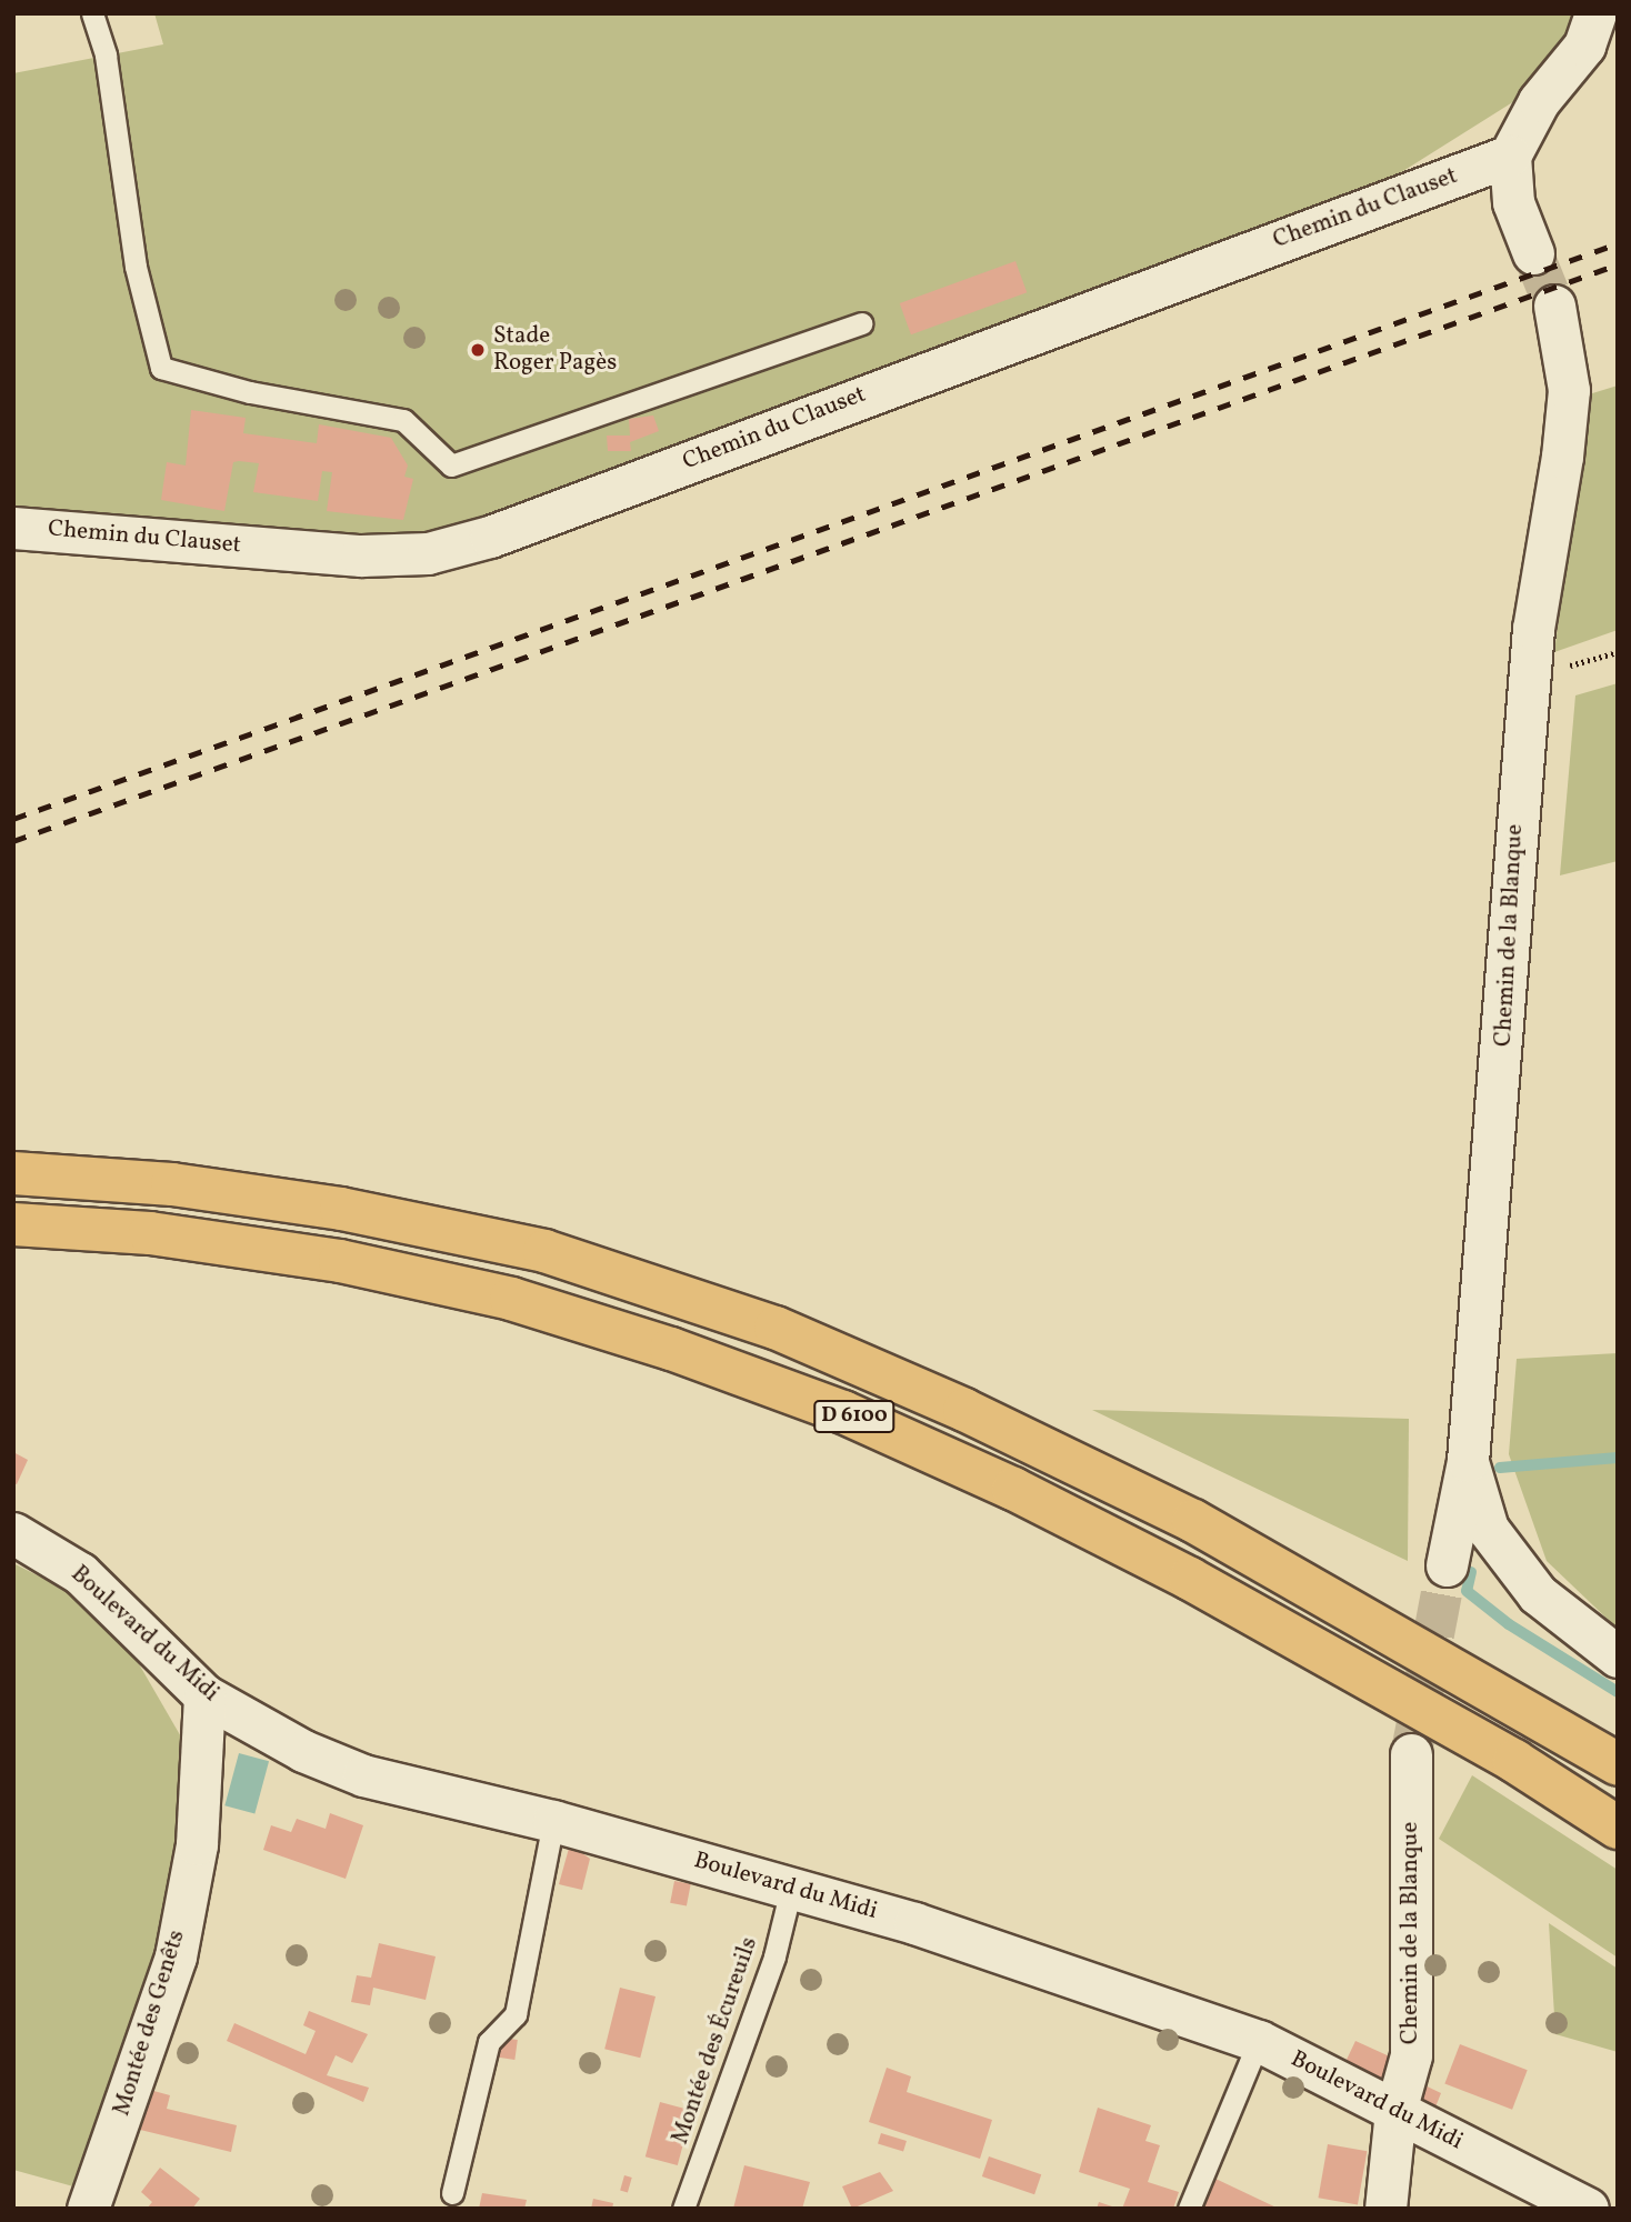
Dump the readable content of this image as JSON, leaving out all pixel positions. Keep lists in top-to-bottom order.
{
  "streets": {
    "main road": ["D 6100"],
    "street": [
      "Chemin du Clauset",
      "Chemin de la Blanque",
      "Boulevard du Midi",
      "Montée des Genêts"
    ],
    "lane": ["Montée des Écureuils"]
  },
  "crossings": [
    ["Chemin de la Blanque", "Boulevard du Midi"],
    ["Boulevard du Midi", "Montée des Genêts"],
    ["Boulevard du Midi", "Montée des Écureuils"]
  ],
  "places": ["Stade Roger Pagès"]
}
